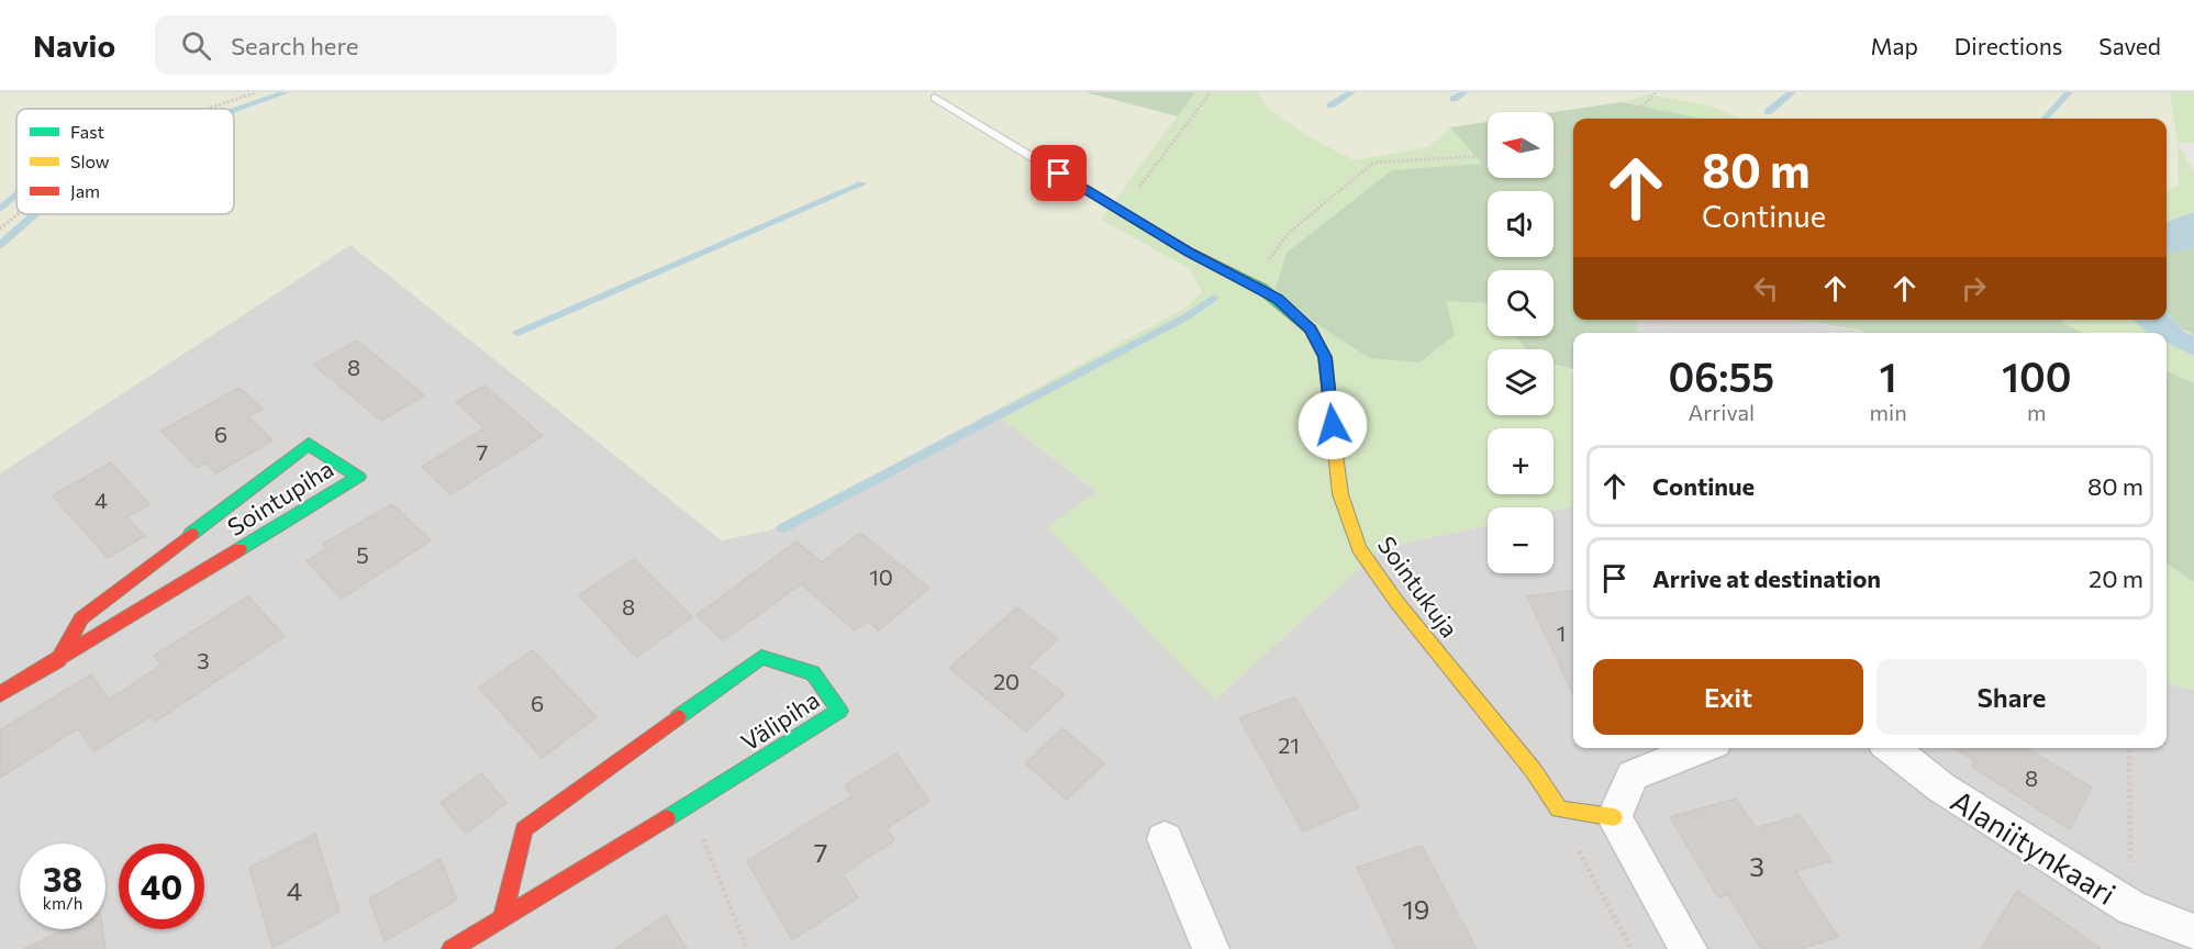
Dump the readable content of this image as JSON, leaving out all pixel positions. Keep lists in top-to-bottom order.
{
  "streets": {
    "street": [
      "Sointupiha",
      "Sointukuja",
      "Välipiha",
      "Alaniitynkaari"
    ]
  },
  "house_numbers": [
    "8",
    "6",
    "7",
    "4",
    "5",
    "10",
    "8",
    "1",
    "3",
    "20",
    "6",
    "21",
    "8",
    "7",
    "3",
    "4",
    "19"
  ],
  "legend": ["Fast", "Slow", "Jam"],
  "north": "left",
  "page": {
    "header": "Navio",
    "search": "Search here",
    "nav": ["Map", "Directions", "Saved"],
    "map_buttons": ["+", "−"],
    "turn": ["80 m", "Continue"],
    "eta": [
      "06:55",
      "Arrival",
      "1",
      "min",
      "100",
      "m"
    ],
    "list": [
      {
        "name": "Continue",
        "value": "80 m"
      },
      {
        "name": "Arrive at destination",
        "value": "20 m"
      }
    ],
    "buttons": ["Exit", "Share"],
    "speed": "38 km/h",
    "limit": "40"
  }
}
